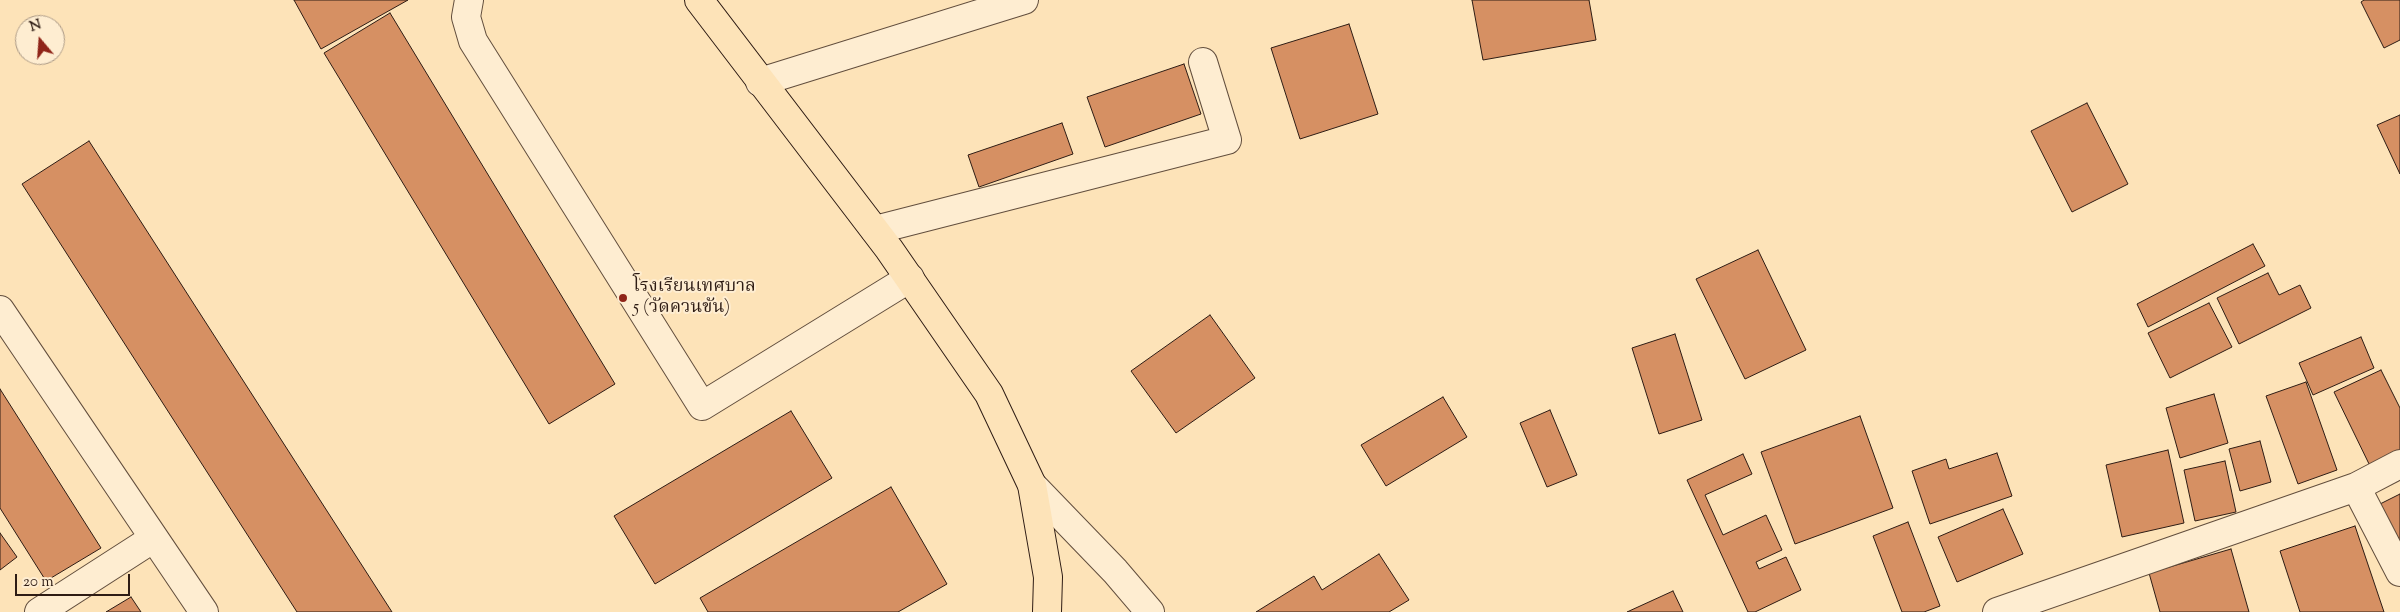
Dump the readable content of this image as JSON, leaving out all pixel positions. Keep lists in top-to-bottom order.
{
  "places": ["โรงเรียนเทศบาล 5 (วัดควนขัน)"],
  "scale_bar": "20 m",
  "north": "top"
}
